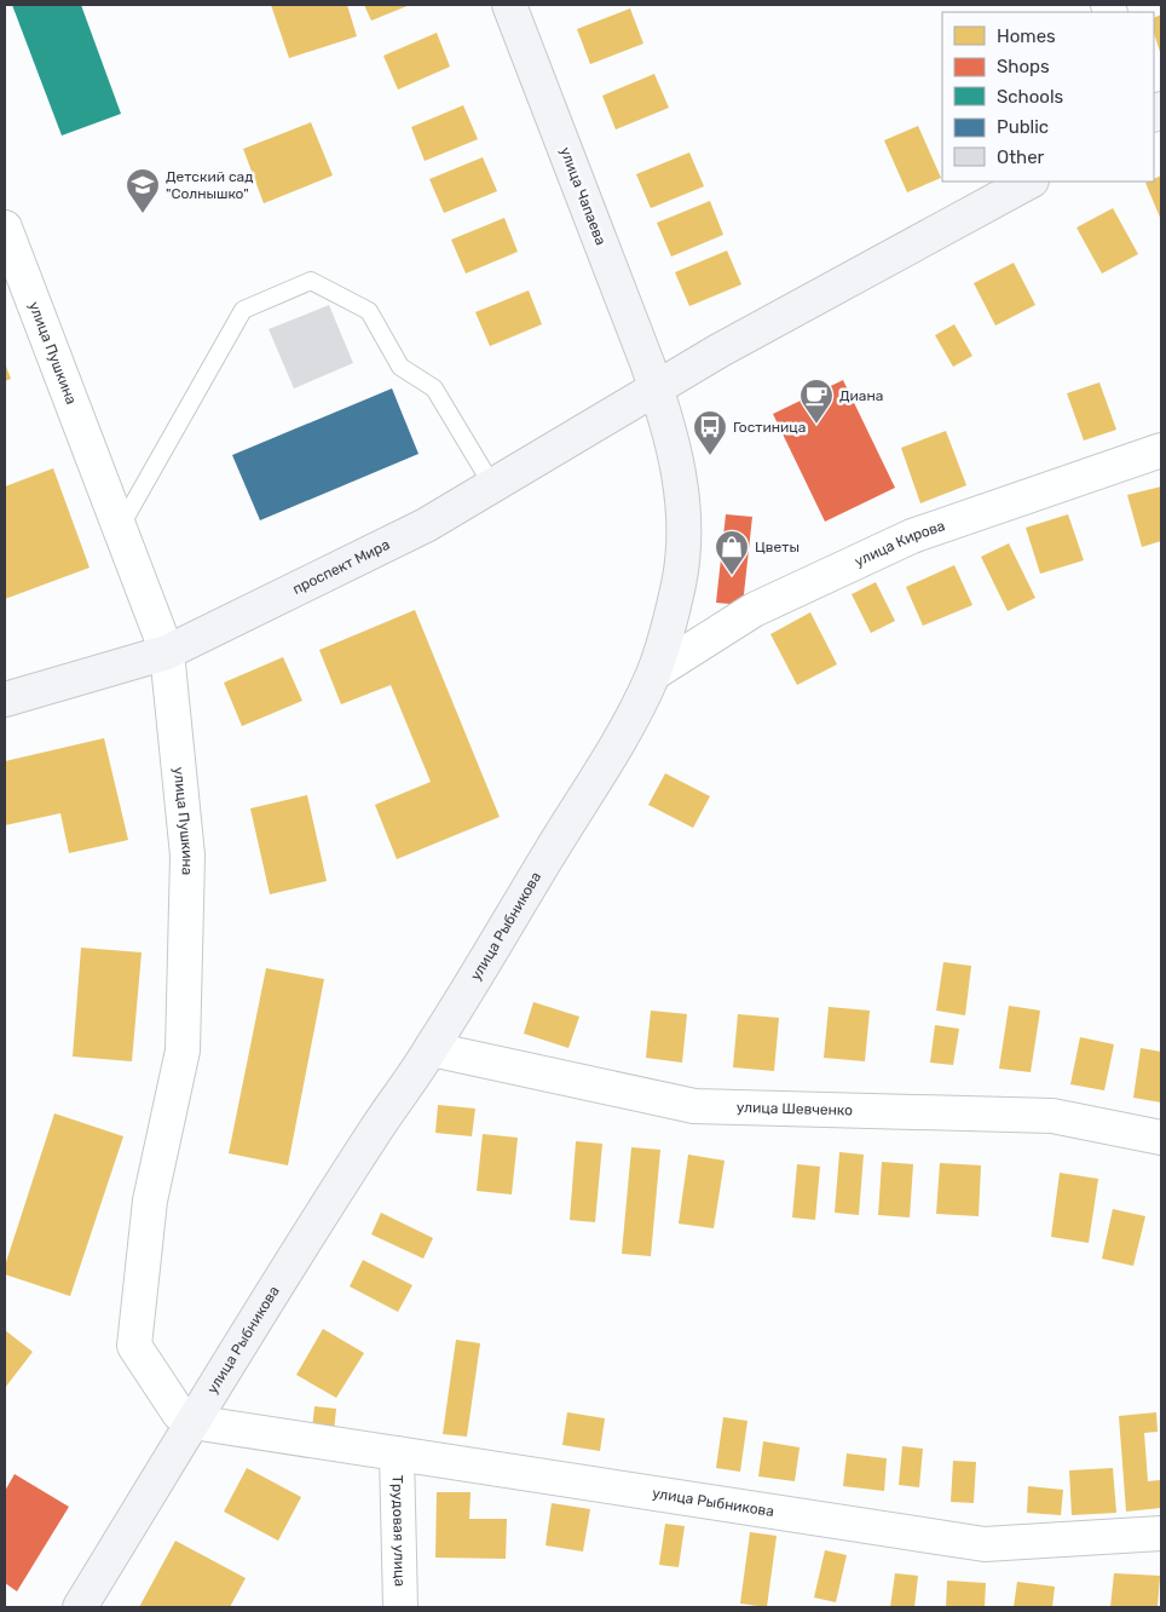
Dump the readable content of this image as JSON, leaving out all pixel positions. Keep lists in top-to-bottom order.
{
  "streets": {
    "street": [
      "улица Чапаева",
      "улица Пушкина",
      "улица Кирова",
      "проспект Мира",
      "улица Рыбникова",
      "улица Шевченко",
      "Трудовая улица"
    ]
  },
  "crossings": [
    ["улица Чапаева", "проспект Мира"],
    ["улица Чапаева", "улица Рыбникова"],
    ["улица Пушкина", "проспект Мира"],
    ["улица Пушкина", "улица Рыбникова"],
    ["улица Кирова", "улица Рыбникова"],
    ["проспект Мира", "улица Рыбникова"],
    ["улица Рыбникова", "улица Шевченко"],
    ["улица Рыбникова", "Трудовая улица"]
  ],
  "places": {
    "school or university": ["Детский сад \"Солнышко\""],
    "cafe": ["Диана"],
    "bus stop": ["Гостиница"],
    "shop": ["Цветы"]
  },
  "legend": [
    "Homes",
    "Shops",
    "Schools",
    "Public",
    "Other"
  ]
}
